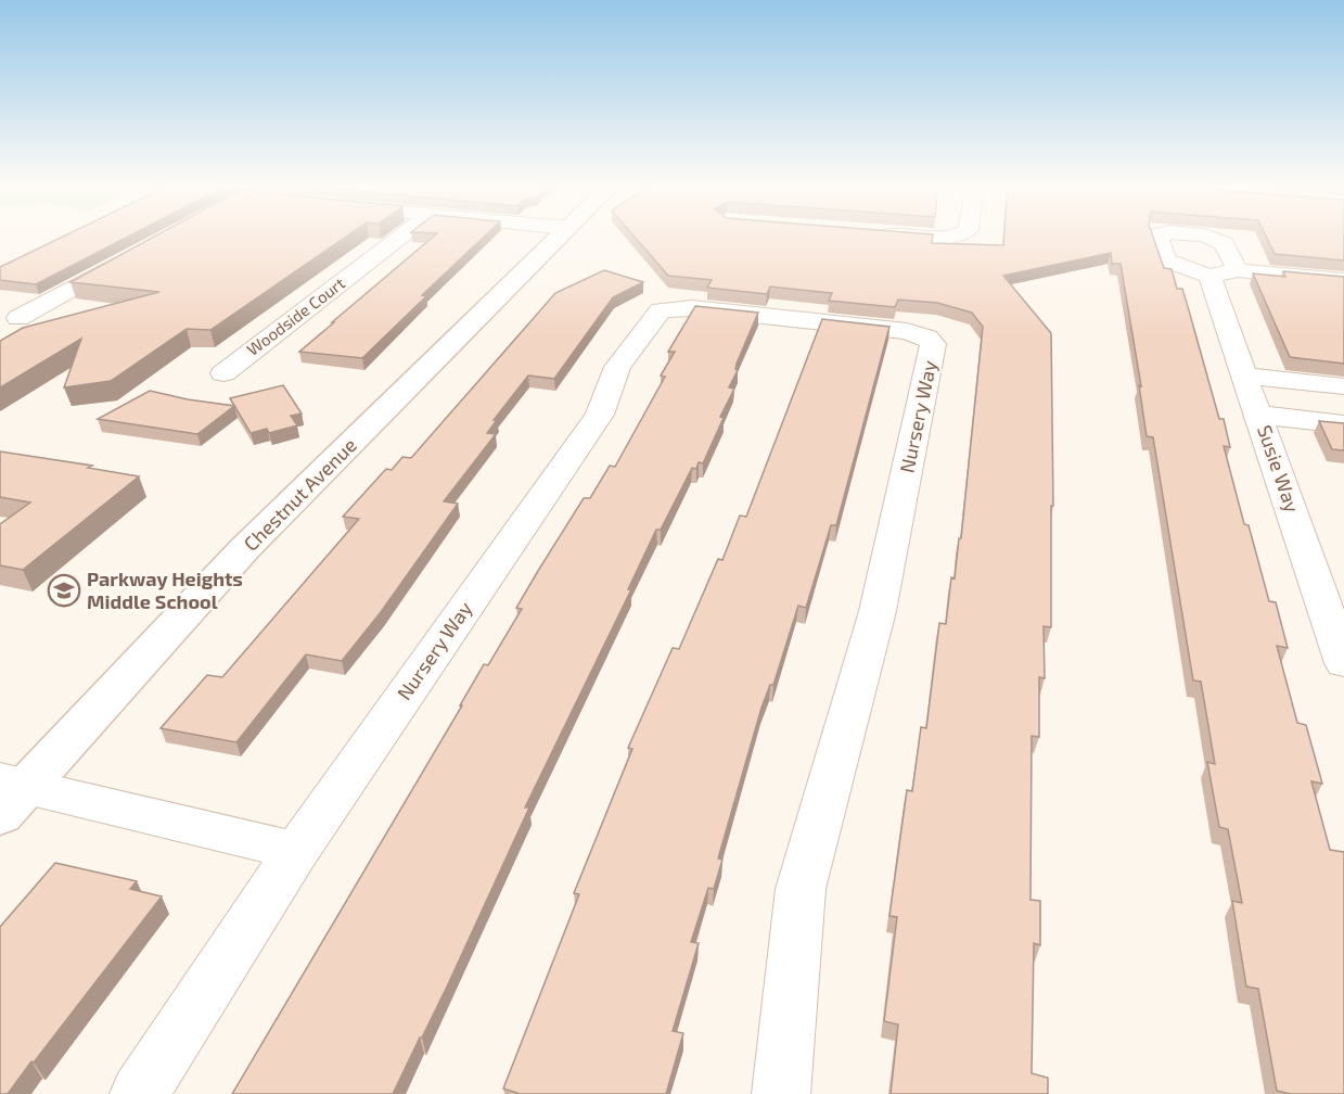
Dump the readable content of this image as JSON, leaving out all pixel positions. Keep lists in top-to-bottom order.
{
  "streets": {
    "main road": ["Chestnut Avenue"],
    "street": ["Woodside Court", "Nursery Way", "Susie Way"]
  },
  "places": {
    "school or university": ["Parkway Heights Middle School"]
  }
}
